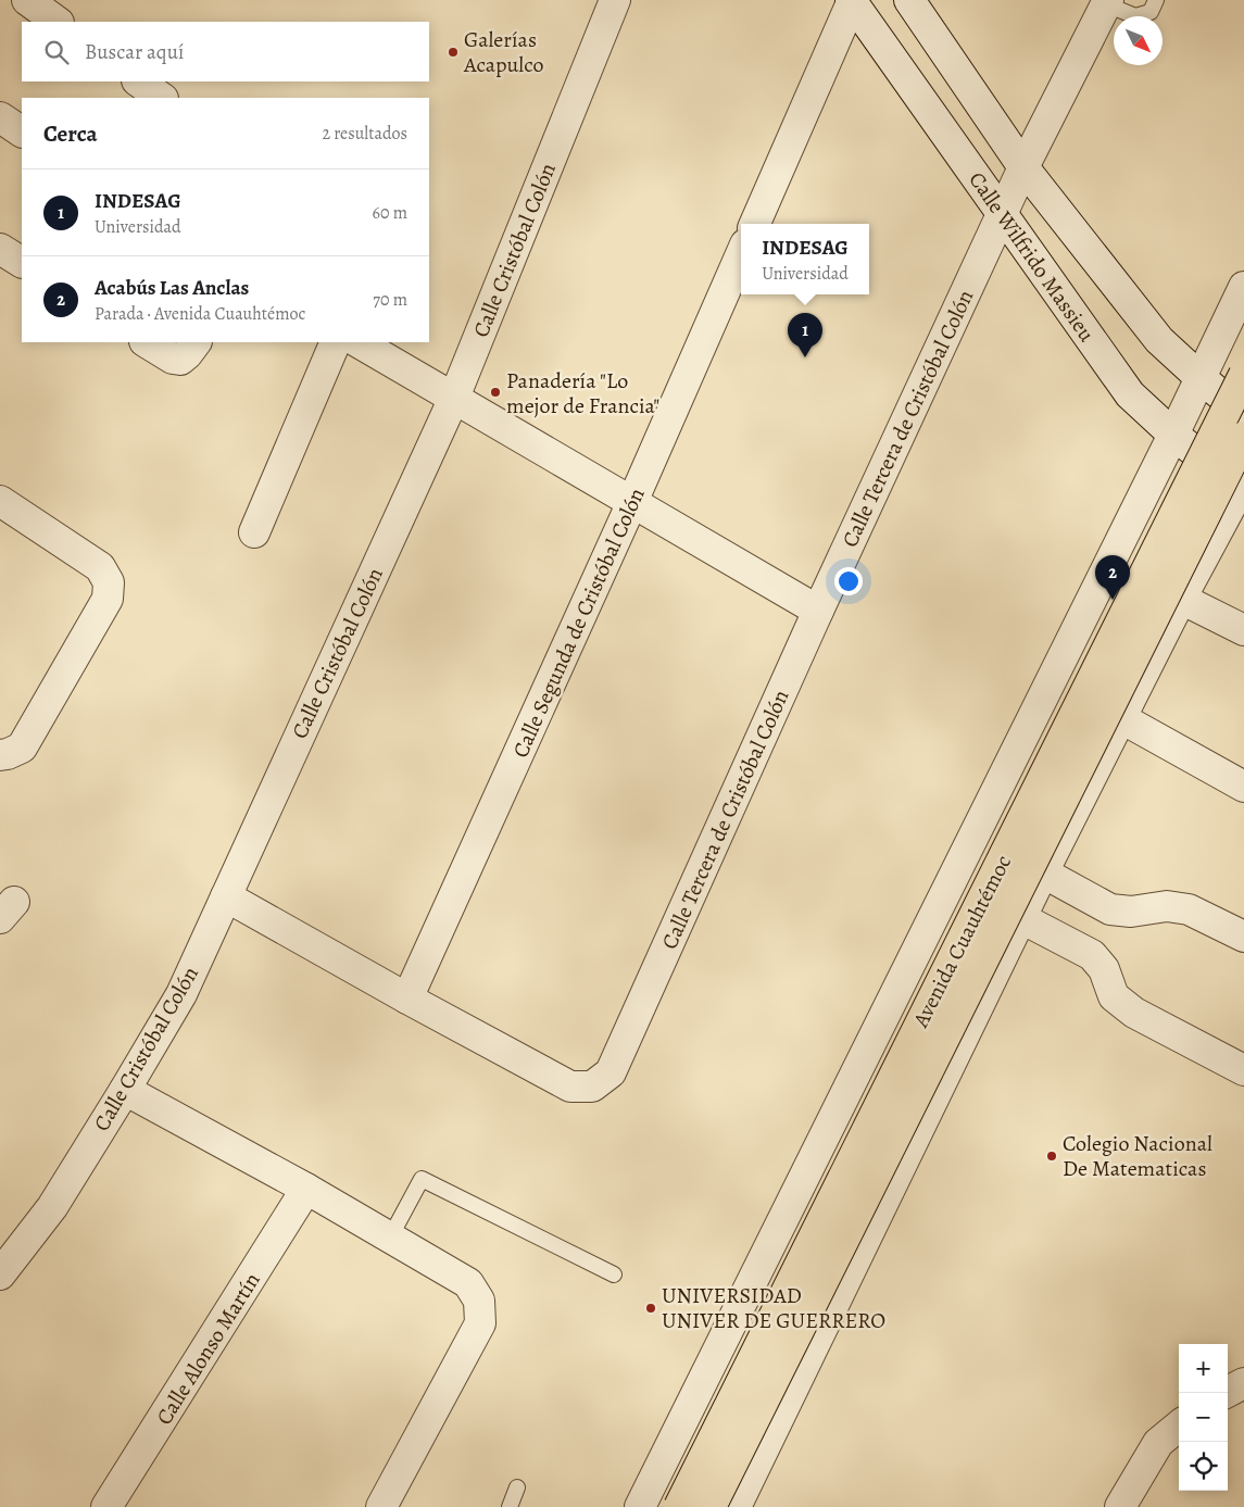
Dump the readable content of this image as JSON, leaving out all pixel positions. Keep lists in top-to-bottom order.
{
  "streets": {
    "main road": ["Avenida Cuauhtémoc"],
    "street": [
      "Calle Cristóbal Colón",
      "Calle Wilfrido Massieu",
      "Calle Tercera de Cristóbal Colón",
      "Calle Segunda de Cristóbal Colón",
      "Calle Alonso Martín"
    ]
  },
  "crossings": [
    ["Calle Cristóbal Colón", "Calle Tercera de Cristóbal Colón"],
    ["Calle Wilfrido Massieu", "Calle Tercera de Cristóbal Colón"],
    ["Calle Tercera de Cristóbal Colón", "Calle Segunda de Cristóbal Colón"]
  ],
  "places": [
    "Galerías Acapulco",
    "Panadería \"Lo mejor de Francia\"",
    "Colegio Nacional De Matematicas",
    "UNIVERSIDAD UNIVER DE GUERRERO"
  ],
  "north": "bottom right",
  "page": {
    "search": "Buscar aquí",
    "heading": ["Cerca", "2 resultados"],
    "list": [
      {
        "mark": "1",
        "name": "INDESAG",
        "note": "Universidad",
        "value": "60 m"
      },
      {
        "mark": "2",
        "name": "Acabús Las Anclas",
        "note": "Parada · Avenida Cuauhtémoc",
        "value": "70 m"
      }
    ],
    "popup": ["INDESAG", "Universidad"],
    "pins": ["1", "2"],
    "map_buttons": ["+", "−"]
  }
}
